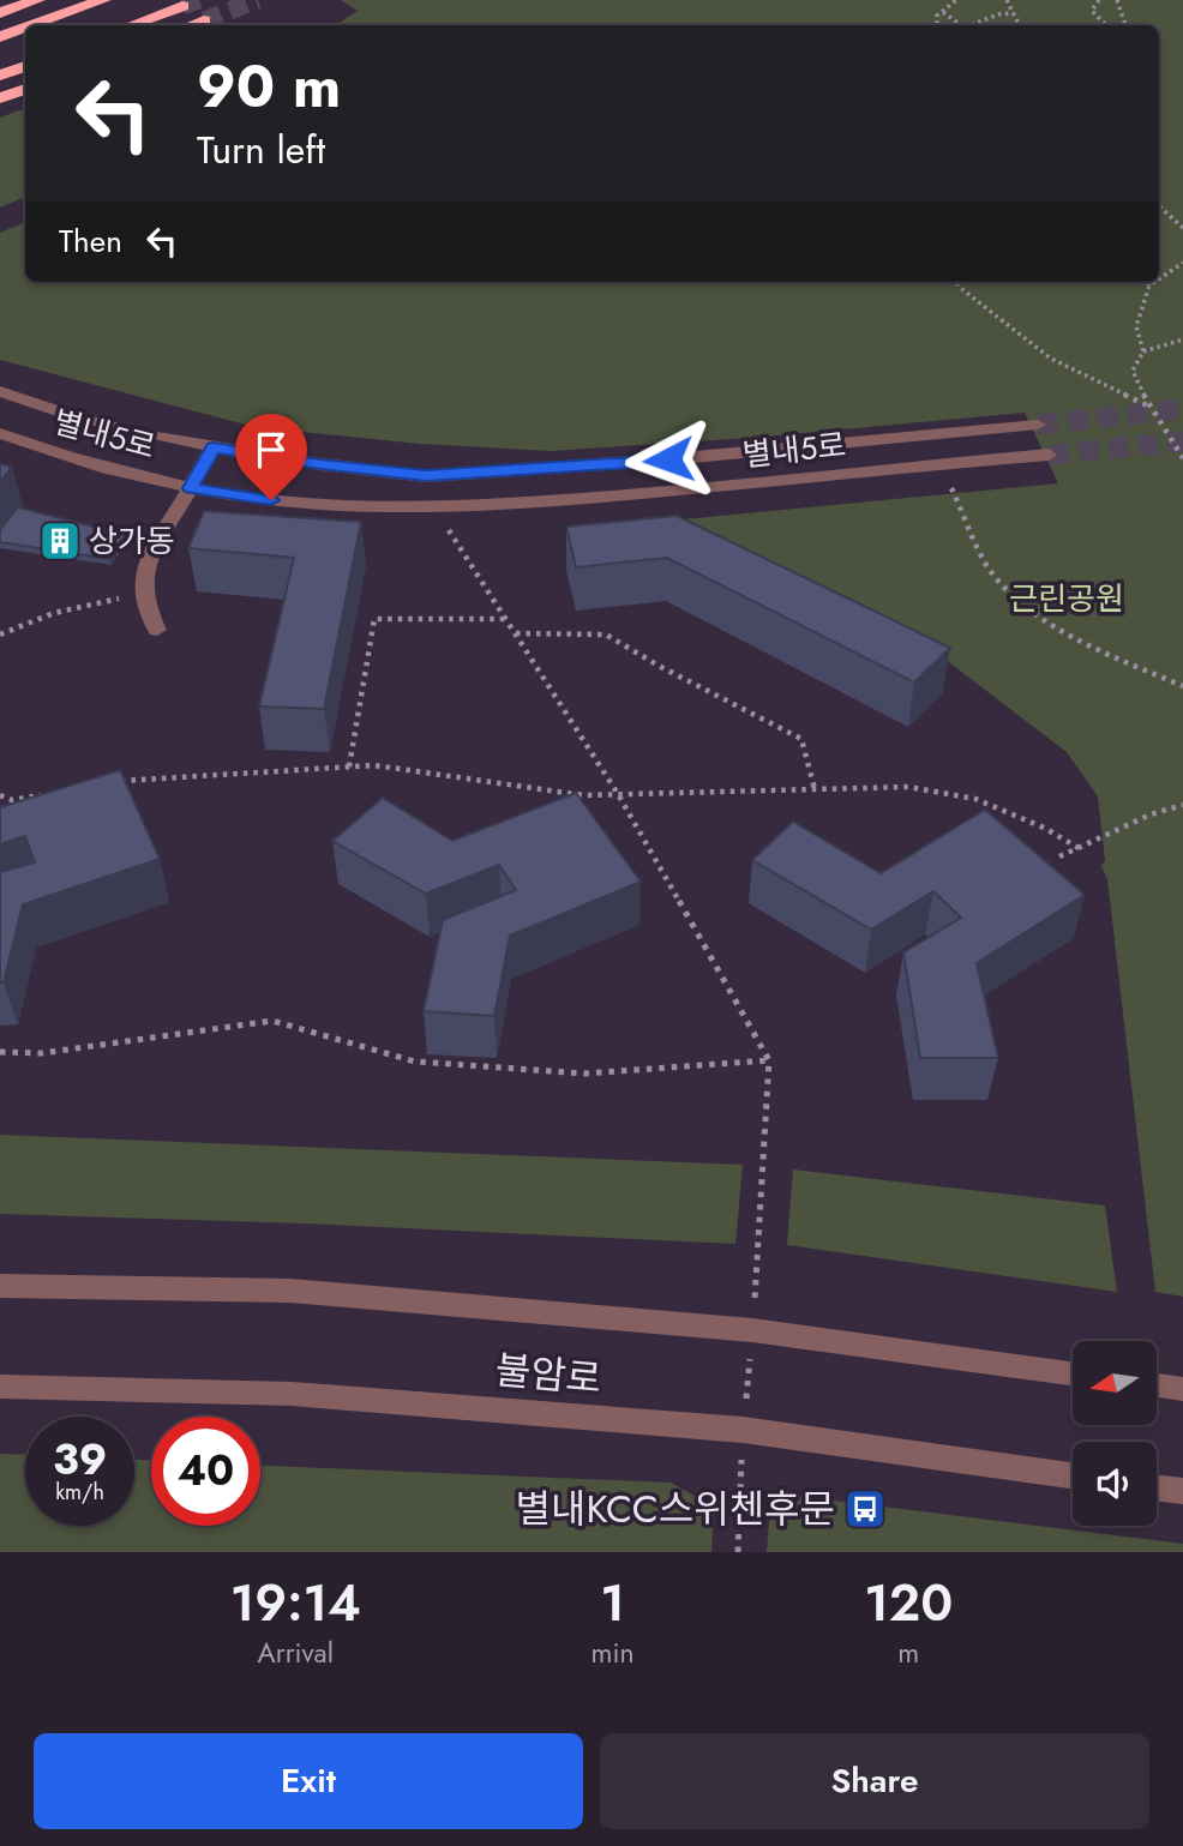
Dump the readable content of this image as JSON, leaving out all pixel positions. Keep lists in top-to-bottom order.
{
  "streets": {
    "street": ["별내5로", "불암로"]
  },
  "parks": ["근린공원"],
  "places": {
    "building": ["상가동"],
    "bus stop": ["별내KCC스위첸후문"]
  },
  "north": "left",
  "page": {
    "turn": ["90 m", "Turn left"],
    "then": "Then",
    "speed": "39 km/h",
    "limit": "40",
    "eta": [
      "19:14",
      "Arrival",
      "1",
      "min",
      "120",
      "m"
    ],
    "buttons": ["Exit", "Share"]
  }
}
